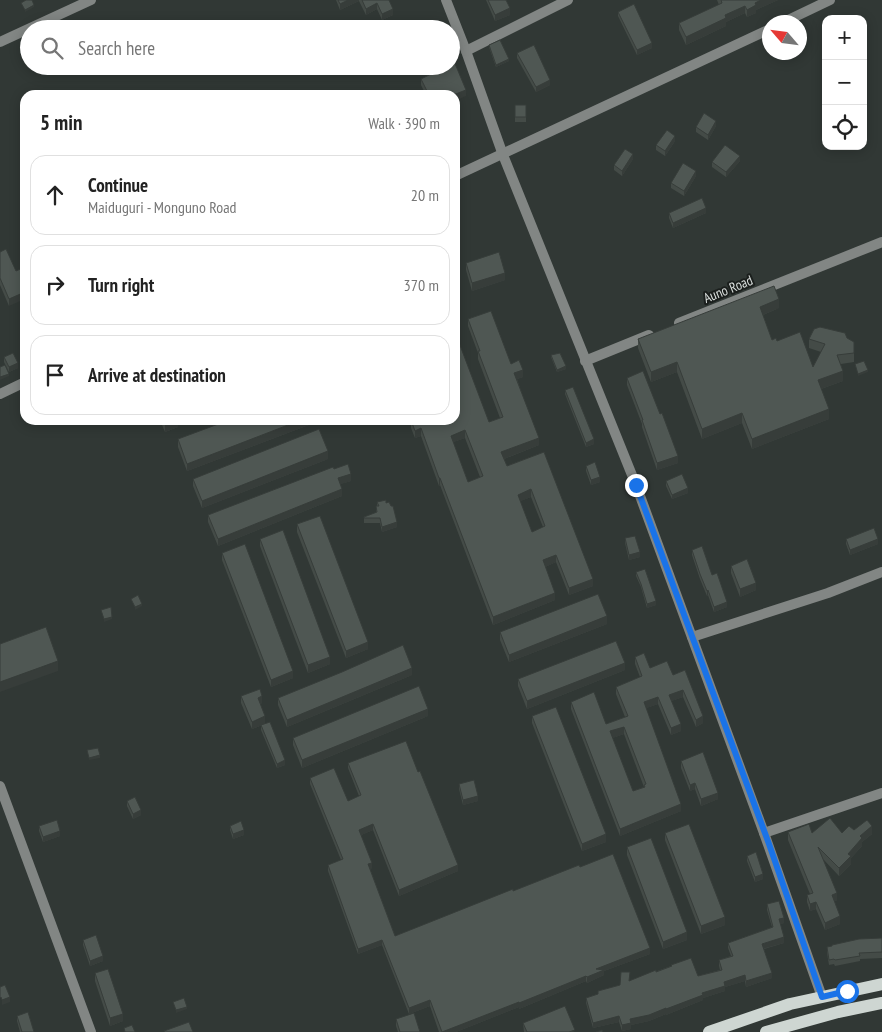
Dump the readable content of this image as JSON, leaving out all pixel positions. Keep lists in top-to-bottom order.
{
  "streets": {
    "street": ["Auno Road"]
  },
  "north": "top left",
  "page": {
    "map_buttons": ["+", "−"],
    "search": "Search here",
    "heading": ["5 min", "Walk · 390 m"],
    "list": [
      ["Continue", "Maiduguri - Monguno Road", "20 m"],
      ["Turn right", "370 m"],
      "Arrive at destination"
    ]
  }
}
